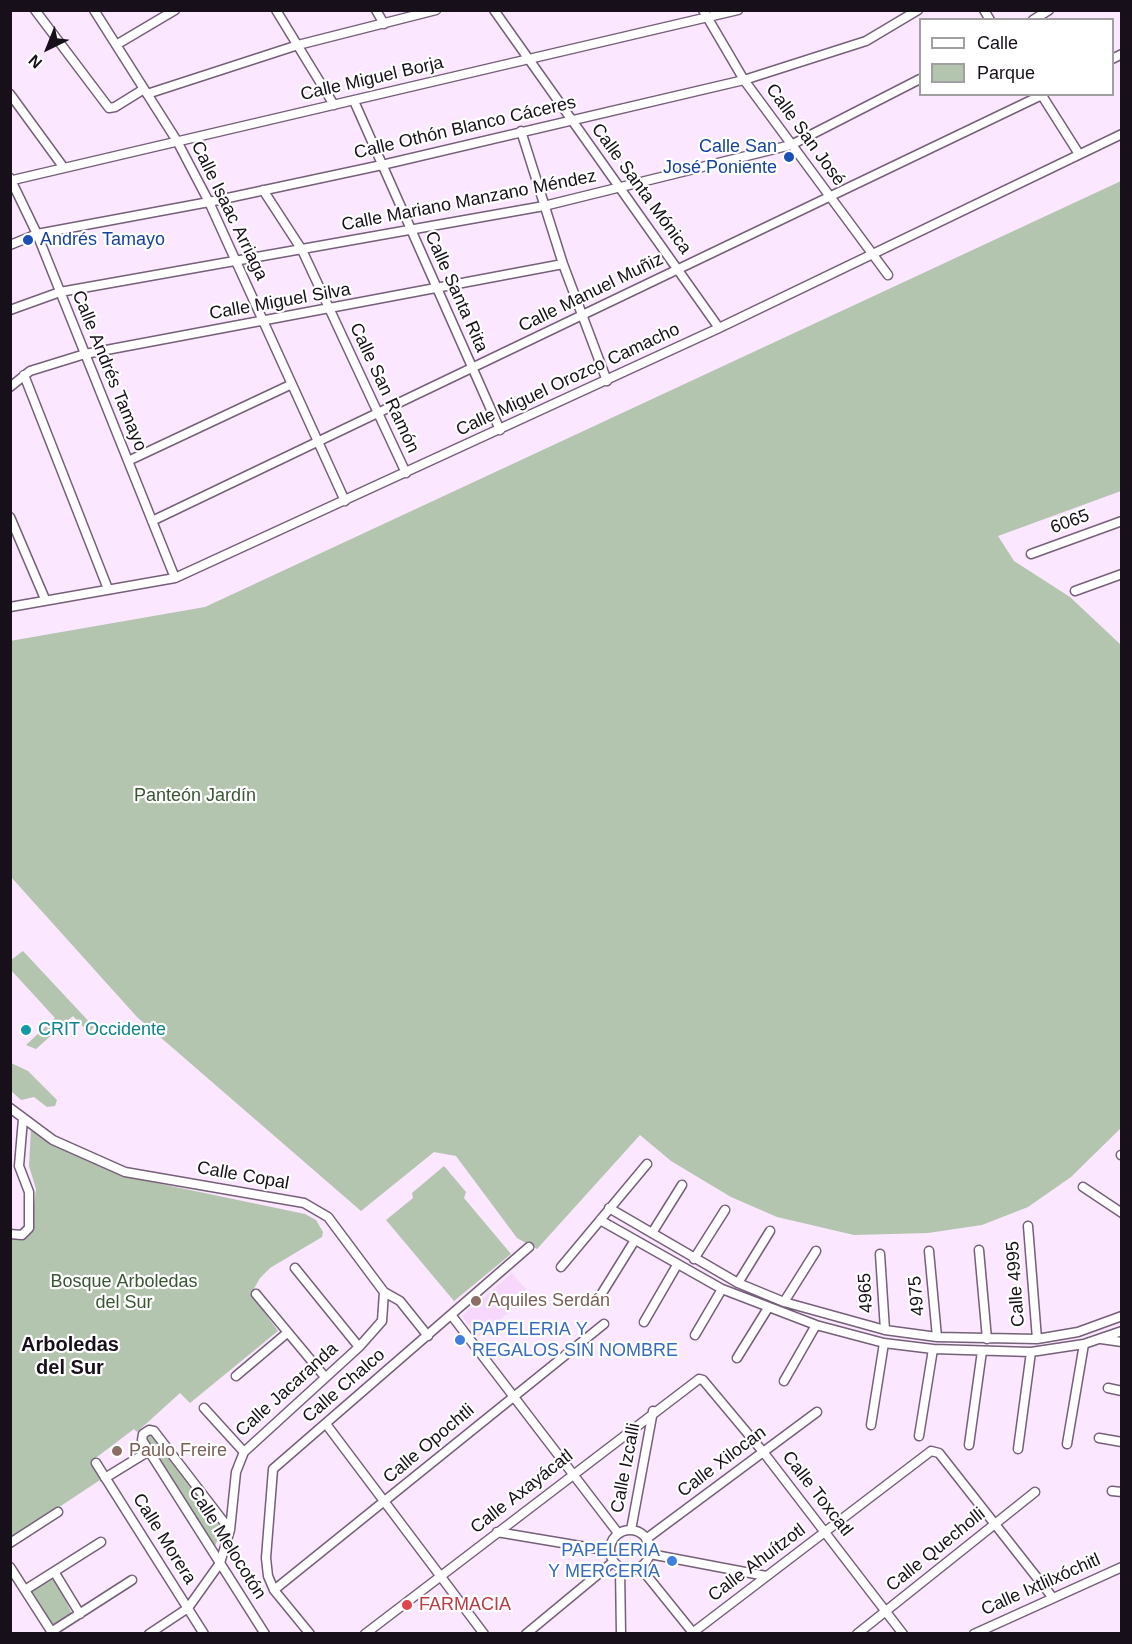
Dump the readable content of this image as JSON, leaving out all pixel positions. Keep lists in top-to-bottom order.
{
  "streets": {
    "street": [
      "Calle Miguel Borja",
      "Calle Othón Blanco Cáceres",
      "Calle San José",
      "Calle Santa Mónica",
      "Calle Mariano Manzano Méndez",
      "Calle Isaac Arriaga",
      "Calle Santa Rita",
      "Calle Manuel Muñiz",
      "Calle Miguel Silva",
      "Calle Andrés Tamayo",
      "Calle Miguel Orozco Camacho",
      "Calle San Ramón",
      "6065",
      "Calle Copal",
      "Calle 4995",
      "4965",
      "4975",
      "Calle Chalco",
      "Calle Jacaranda",
      "Calle Opochtli",
      "Calle Xilocan",
      "Calle Izcalli",
      "Calle Axayácatl",
      "Calle Toxcatl",
      "Calle Morera",
      "Calle Melocotón",
      "Calle Quecholli",
      "Calle Ahuítzotl",
      "Calle Ixtlilxóchitl"
    ]
  },
  "crossings": [
    ["Calle Miguel Borja", "Calle San José"],
    ["Calle Miguel Borja", "Calle Santa Mónica"],
    ["Calle Miguel Borja", "Calle Isaac Arriaga"],
    ["Calle Miguel Borja", "Calle Santa Rita"],
    ["Calle Miguel Borja", "Calle Andrés Tamayo"],
    ["Calle Othón Blanco Cáceres", "Calle San José"],
    ["Calle Othón Blanco Cáceres", "Calle Santa Mónica"],
    ["Calle Othón Blanco Cáceres", "Calle Isaac Arriaga"],
    ["Calle Othón Blanco Cáceres", "Calle Santa Rita"],
    ["Calle Othón Blanco Cáceres", "Calle Andrés Tamayo"],
    ["Calle Othón Blanco Cáceres", "Calle San Ramón"],
    ["Calle San José", "Calle Mariano Manzano Méndez"],
    ["Calle San José", "Calle Manuel Muñiz"],
    ["Calle San José", "Calle Miguel Orozco Camacho"],
    ["Calle Santa Mónica", "Calle Mariano Manzano Méndez"],
    ["Calle Santa Mónica", "Calle Manuel Muñiz"],
    ["Calle Santa Mónica", "Calle Miguel Orozco Camacho"],
    ["Calle Mariano Manzano Méndez", "Calle Isaac Arriaga"],
    ["Calle Mariano Manzano Méndez", "Calle Santa Rita"],
    ["Calle Mariano Manzano Méndez", "Calle Andrés Tamayo"],
    ["Calle Mariano Manzano Méndez", "Calle San Ramón"],
    ["Calle Isaac Arriaga", "Calle Manuel Muñiz"],
    ["Calle Isaac Arriaga", "Calle Miguel Silva"],
    ["Calle Isaac Arriaga", "Calle Miguel Orozco Camacho"],
    ["Calle Santa Rita", "Calle Manuel Muñiz"],
    ["Calle Santa Rita", "Calle Miguel Silva"],
    ["Calle Santa Rita", "Calle Miguel Orozco Camacho"],
    ["Calle Manuel Muñiz", "Calle Andrés Tamayo"],
    ["Calle Manuel Muñiz", "Calle San Ramón"],
    ["Calle Miguel Silva", "Calle Andrés Tamayo"],
    ["Calle Miguel Silva", "Calle San Ramón"],
    ["Calle Andrés Tamayo", "Calle Miguel Orozco Camacho"],
    ["Calle Miguel Orozco Camacho", "Calle San Ramón"],
    ["Calle Copal", "Calle Chalco"],
    ["Calle Copal", "Calle Jacaranda"],
    ["Calle Chalco", "Calle Opochtli"],
    ["Calle Jacaranda", "Calle Morera"],
    ["Calle Jacaranda", "Calle Melocotón"],
    ["Calle Xilocan", "Calle Izcalli"],
    ["Calle Xilocan", "Calle Toxcatl"],
    ["Calle Izcalli", "Calle Axayácatl"],
    ["Calle Axayácatl", "Calle Toxcatl"],
    ["Calle Toxcatl", "Calle Quecholli"],
    ["Calle Toxcatl", "Calle Ahuítzotl"],
    ["Calle Quecholli", "Calle Ahuítzotl"]
  ],
  "districts": ["Arboledas del Sur"],
  "parks": ["Panteón Jardín", "Bosque Arboledas del Sur"],
  "places": [
    "Calle San José Poniente",
    "Andrés Tamayo",
    "CRIT Occidente",
    "Aquiles Serdán",
    "PAPELERIA Y REGALOS SIN NOMBRE",
    "Paulo Freire",
    "PAPELERIA Y MERCERIA",
    "FARMACIA"
  ],
  "legend": ["Calle", "Parque"],
  "north": "bottom left"
}
